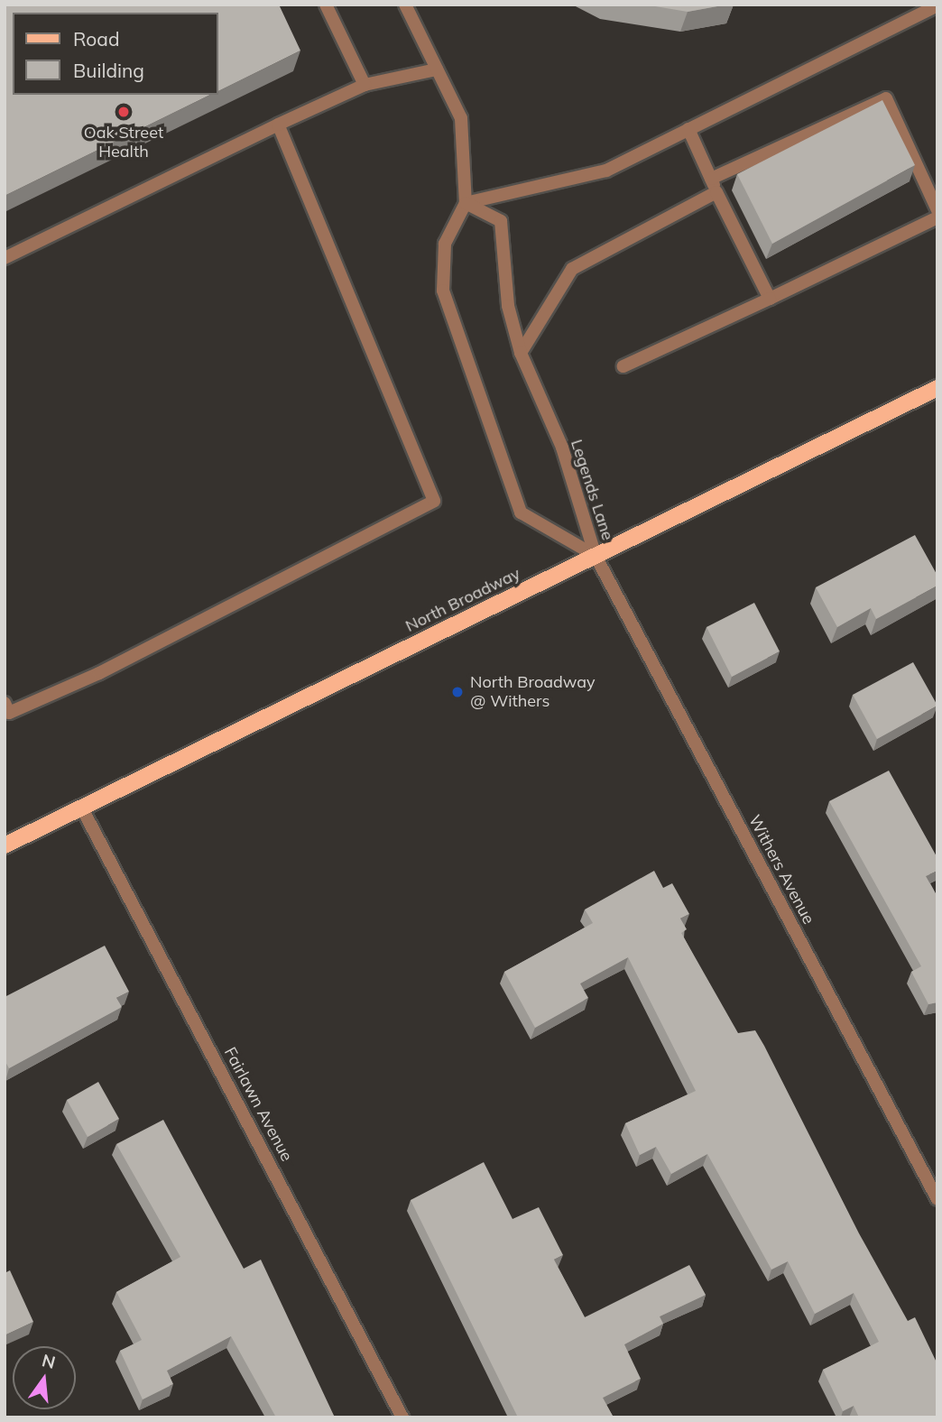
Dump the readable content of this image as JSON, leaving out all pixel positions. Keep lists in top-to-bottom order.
{
  "streets": {
    "main road": ["North Broadway"],
    "street": ["Legends Lane", "Withers Avenue", "Fairlawn Avenue"]
  },
  "crossings": [
    ["Legends Lane", "North Broadway"],
    ["Legends Lane", "Withers Avenue"],
    ["North Broadway", "Withers Avenue"],
    ["North Broadway", "Fairlawn Avenue"]
  ],
  "places": ["Oak Street Health", "North Broadway @ Withers"],
  "legend": ["Road", "Building"],
  "north": "top"
}
